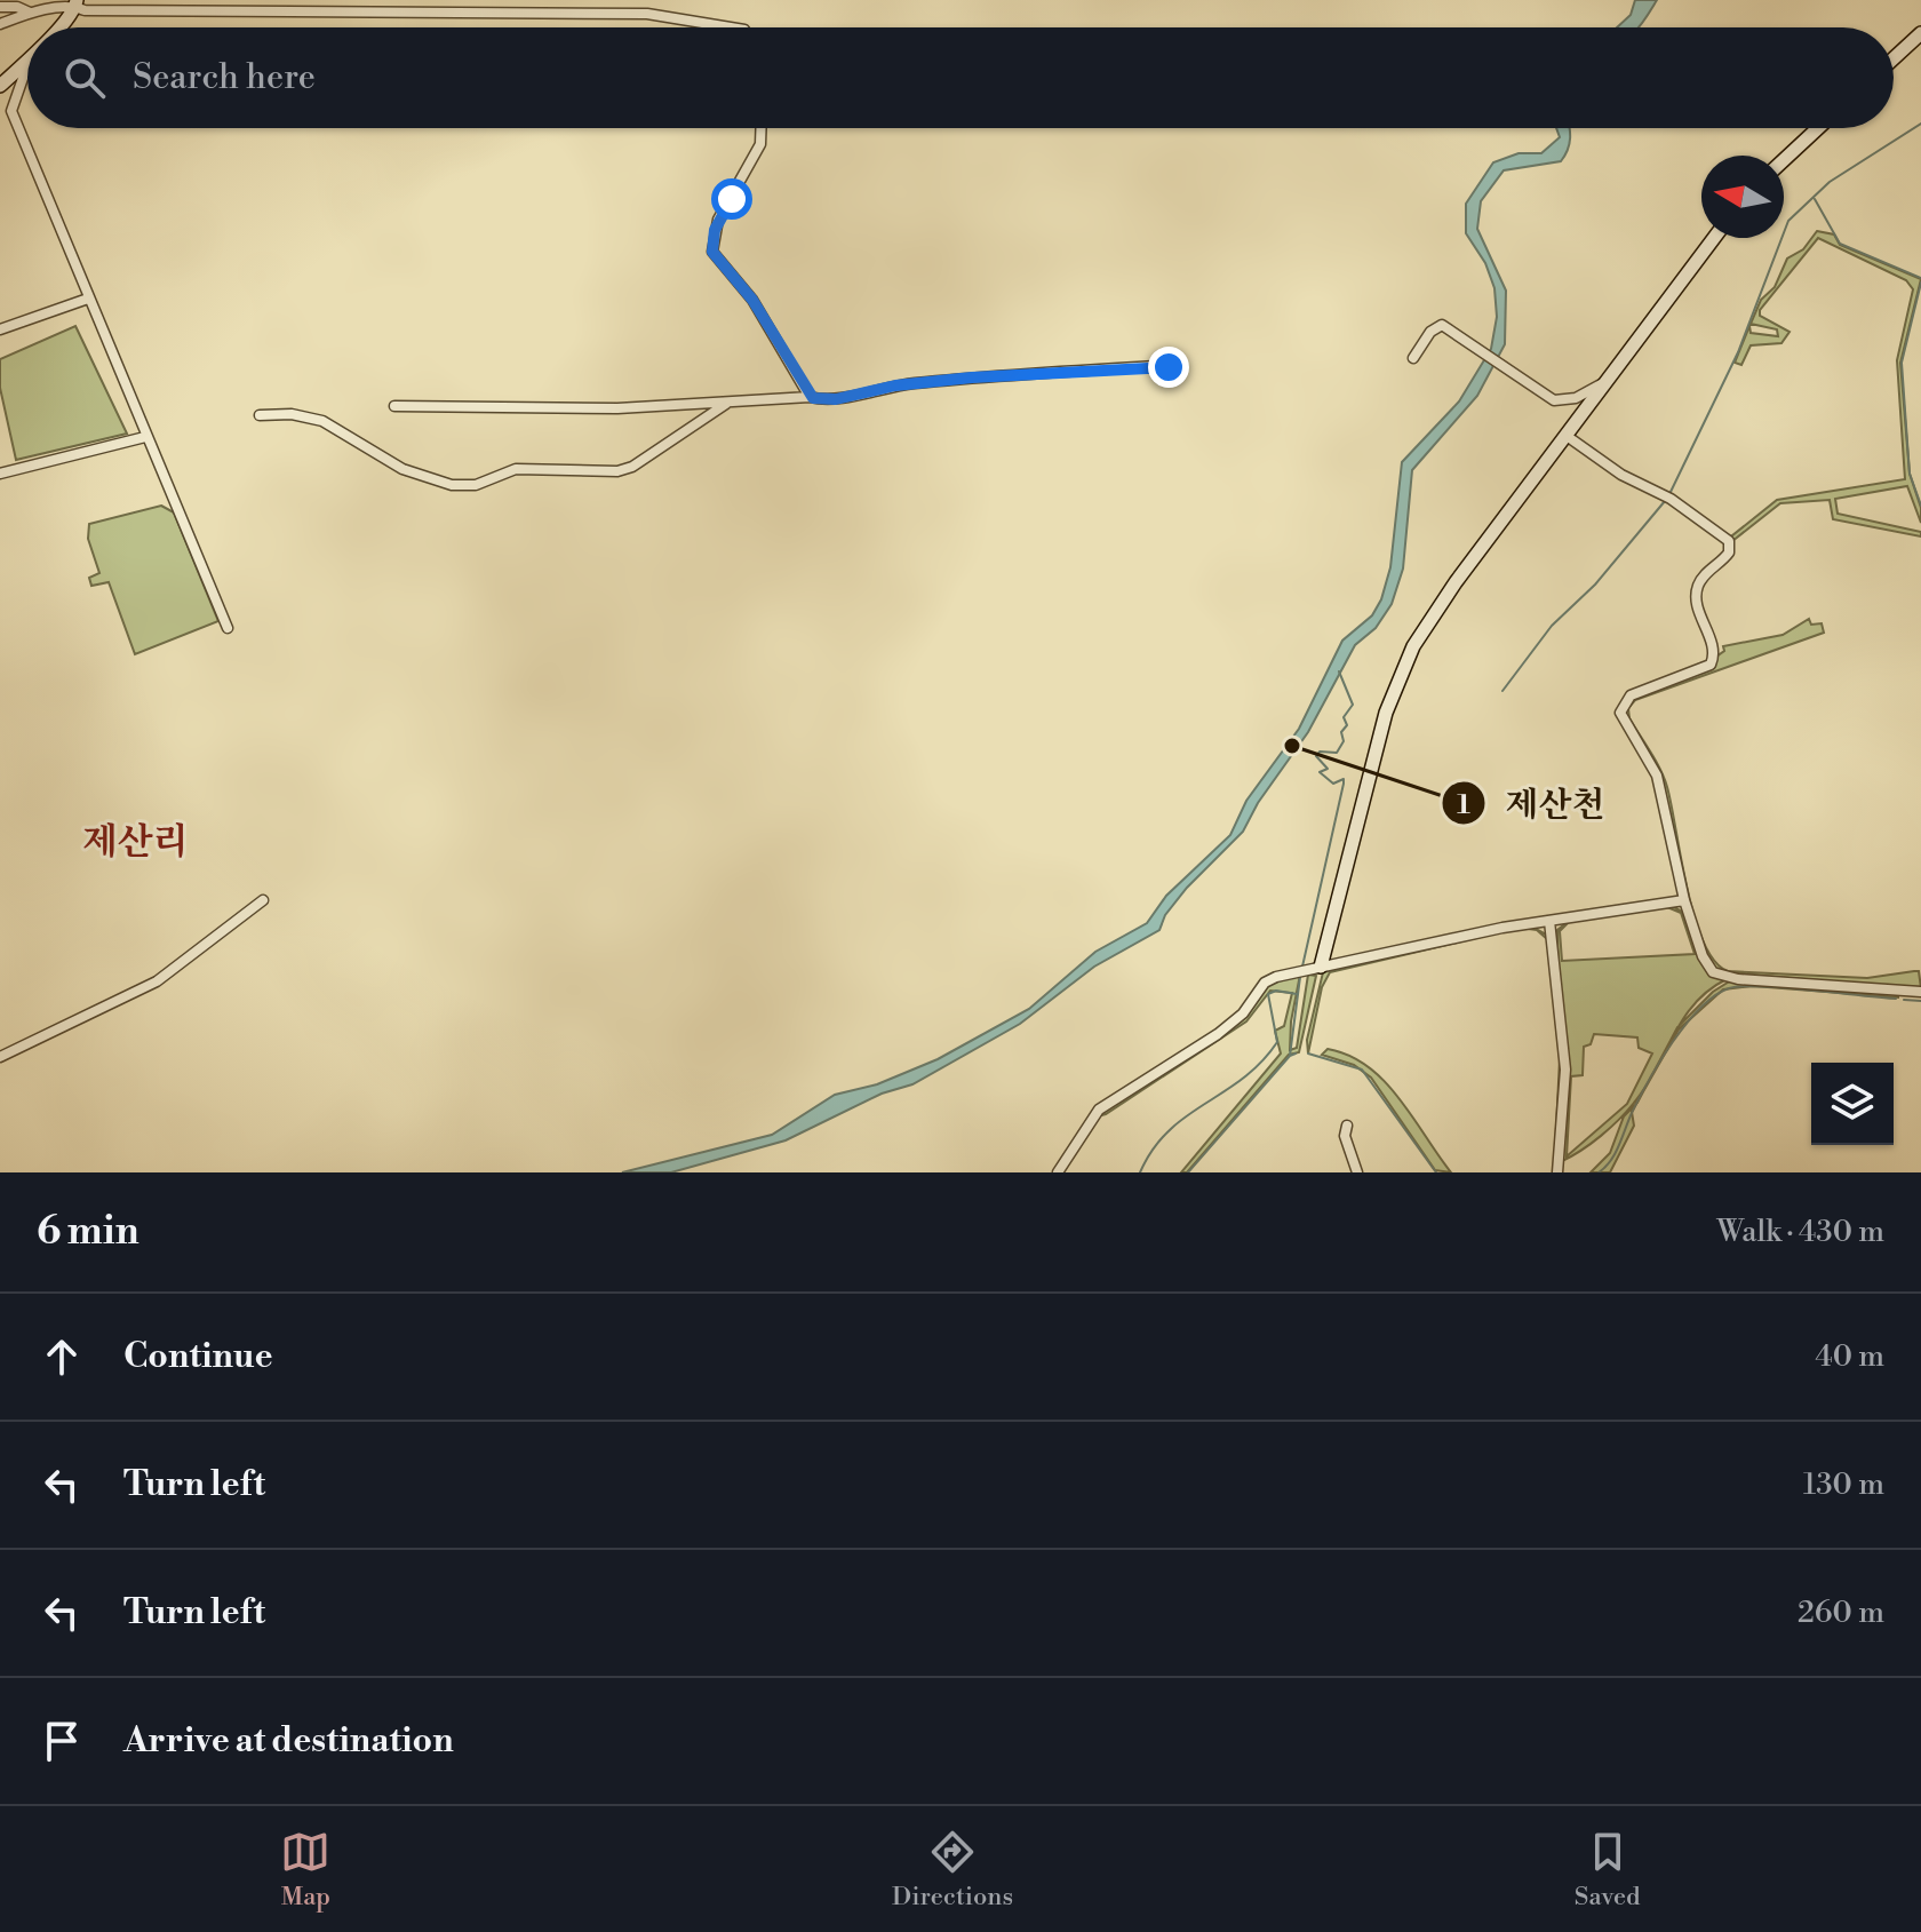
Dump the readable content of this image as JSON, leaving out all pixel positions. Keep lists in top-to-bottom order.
{
  "districts": ["제산리"],
  "places": ["제산천"],
  "north": "left",
  "page": {
    "search": "Search here",
    "heading": ["6 min", "Walk · 430 m"],
    "list": [
      ["Continue", "40 m"],
      ["Turn left", "130 m"],
      ["Turn left", "260 m"],
      "Arrive at destination"
    ],
    "nav": ["Map", "Directions", "Saved"]
  }
}
